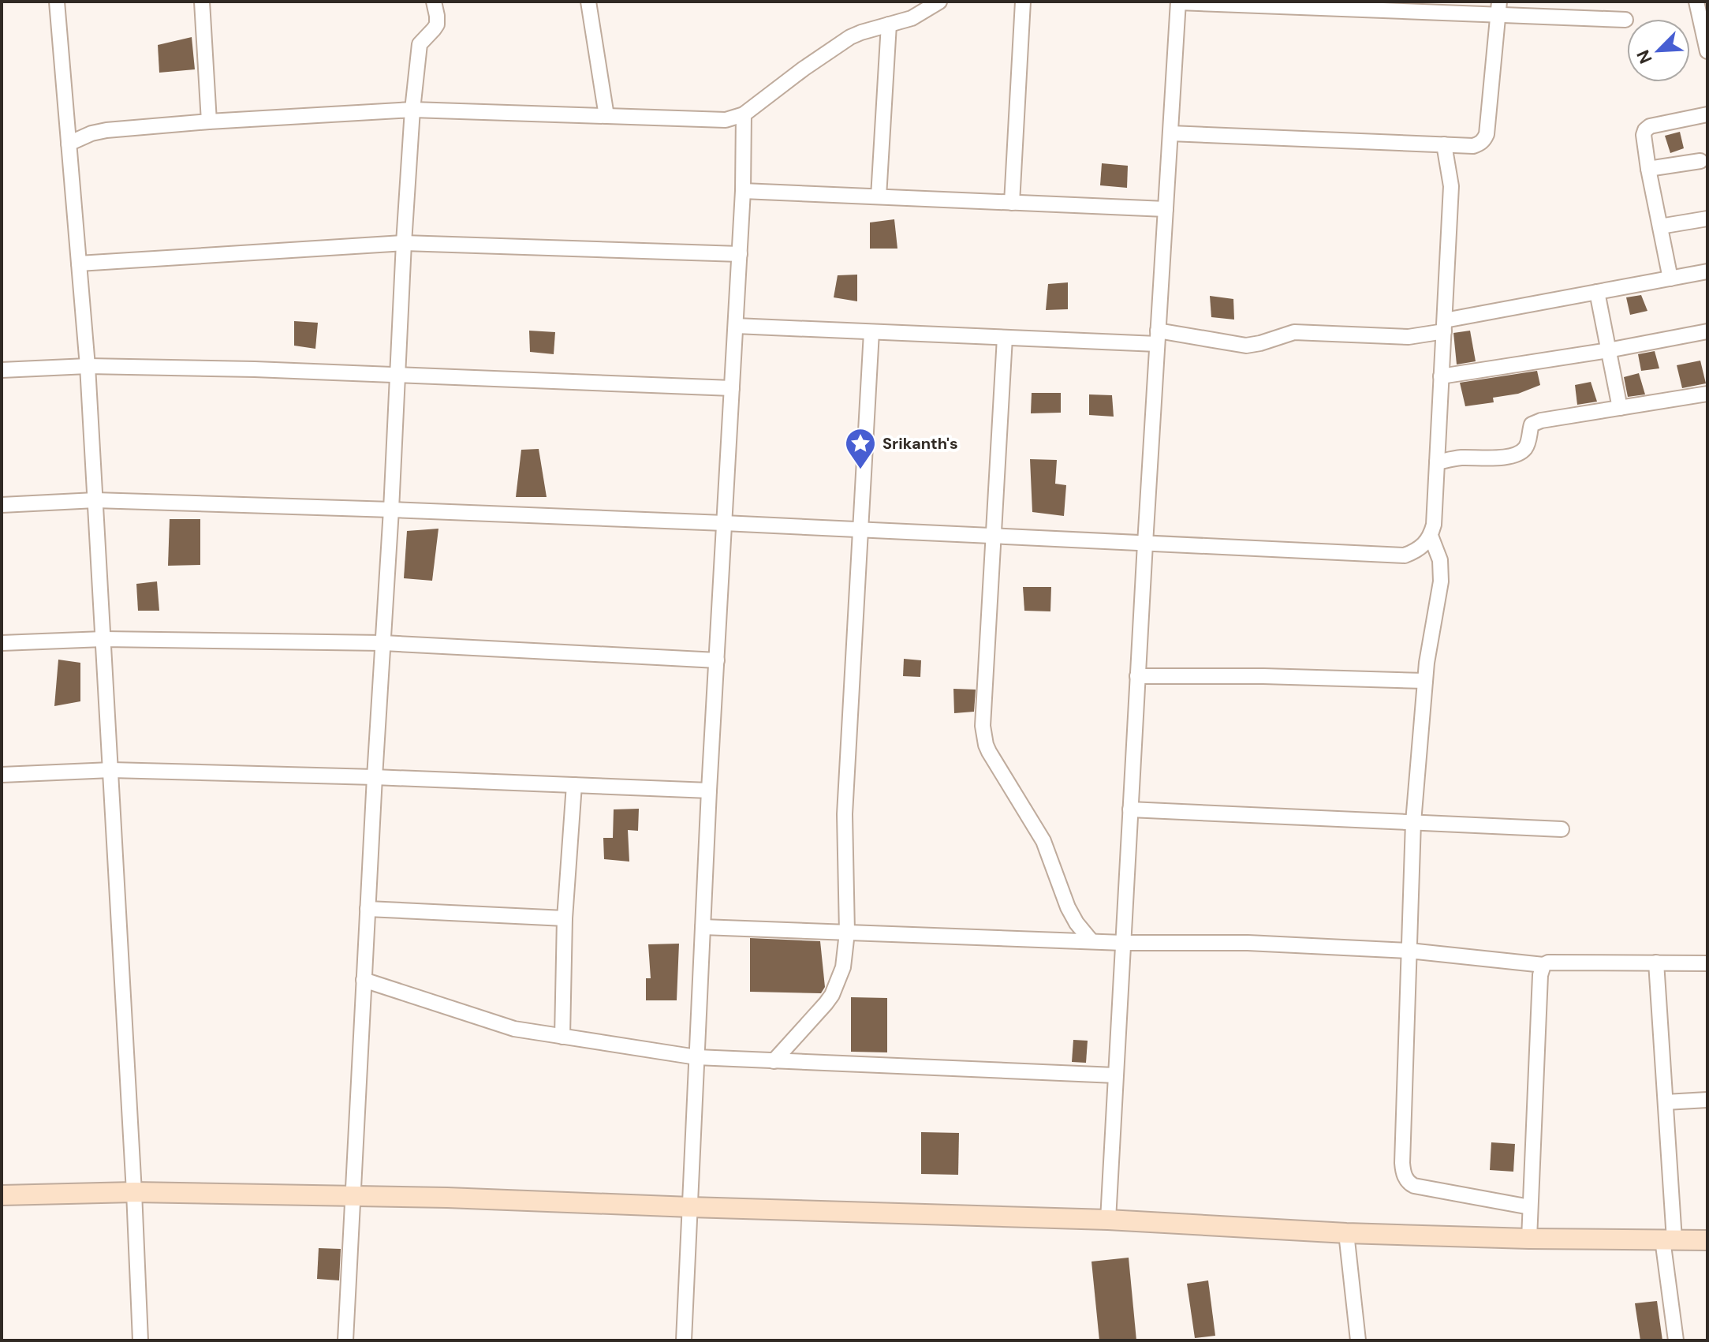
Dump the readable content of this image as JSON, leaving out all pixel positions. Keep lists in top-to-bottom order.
{
  "places": {
    "place": ["Srikanth's"]
  },
  "north": "bottom left"
}
